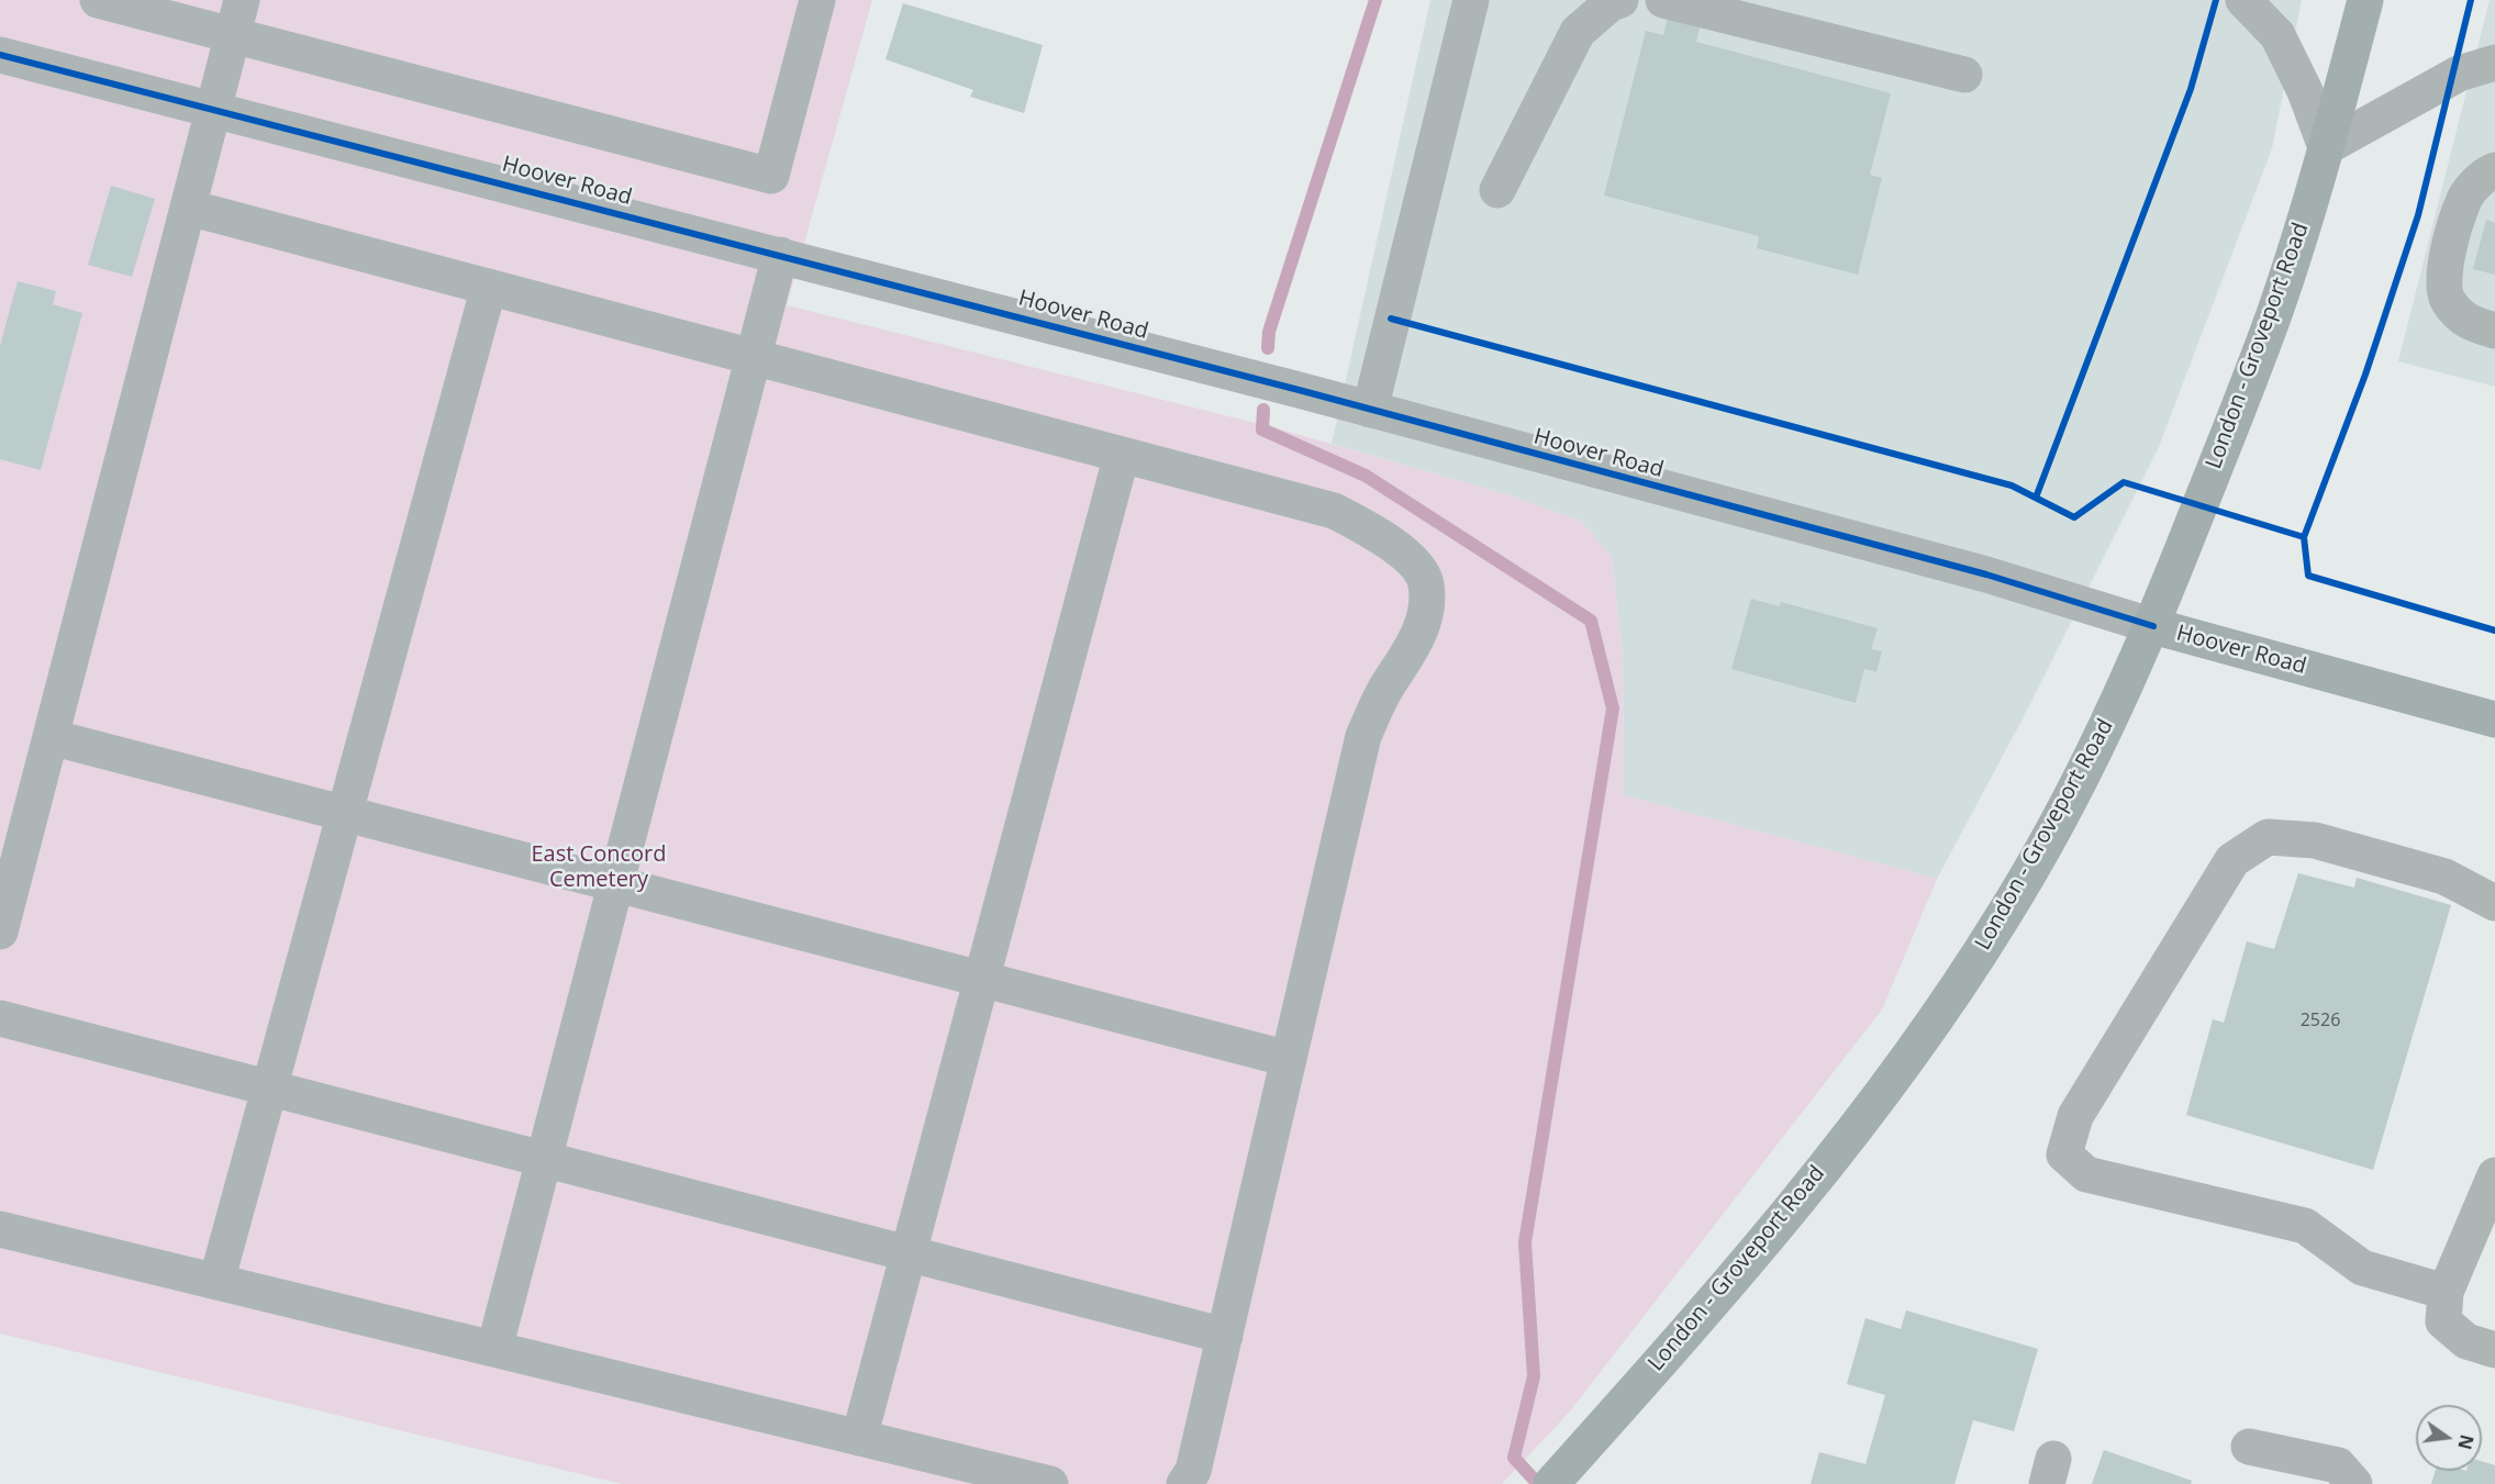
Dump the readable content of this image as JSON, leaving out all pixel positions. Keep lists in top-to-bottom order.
{
  "streets": {
    "main road": ["Hoover Road", "London - Groveport Road"]
  },
  "crossings": [
    ["Hoover Road", "London - Groveport Road"]
  ],
  "parks": ["East Concord Cemetery"],
  "house_numbers": ["2526"],
  "north": "right"
}
